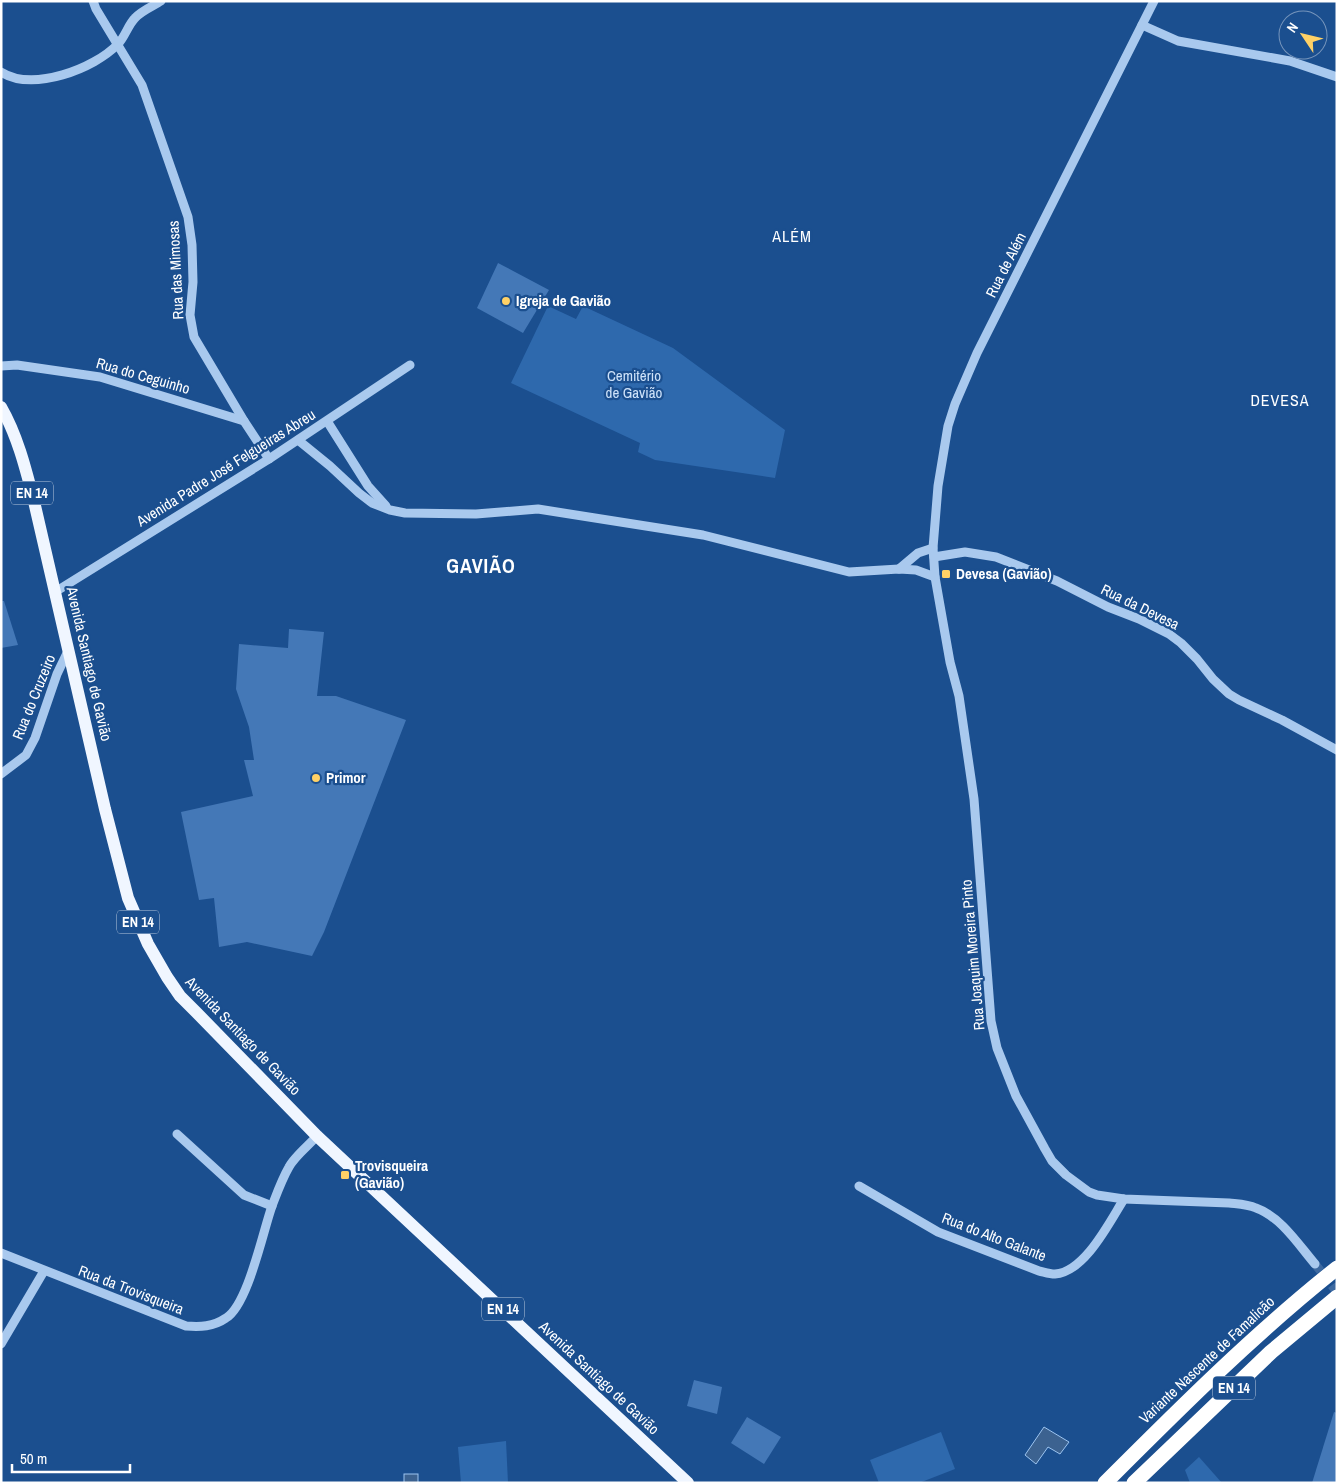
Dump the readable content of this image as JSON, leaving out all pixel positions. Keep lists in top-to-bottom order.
{
  "streets": {
    "highway": ["EN 14", "Variante Nascente de Famalicão"],
    "main road": ["Avenida Santiago de Gavião"],
    "street": [
      "Rua de Além",
      "Rua das Mimosas",
      "Rua do Ceguinho",
      "Avenida Padre José Felgueiras Abreu",
      "Rua da Devesa",
      "Rua do Cruzeiro",
      "Rua Joaquim Moreira Pinto",
      "Rua do Alto Galante",
      "Rua da Trovisqueira"
    ]
  },
  "crossings": [
    ["Rua de Além", "Rua da Devesa"],
    ["Rua de Além", "Rua Joaquim Moreira Pinto"],
    ["Rua das Mimosas", "Rua do Ceguinho"],
    ["Rua das Mimosas", "Avenida Padre José Felgueiras Abreu"],
    ["Avenida Padre José Felgueiras Abreu", "Avenida Santiago de Gavião"],
    ["Rua da Devesa", "Rua Joaquim Moreira Pinto"],
    ["Avenida Santiago de Gavião", "Rua do Cruzeiro"],
    ["Avenida Santiago de Gavião", "Rua da Trovisqueira"],
    ["Rua Joaquim Moreira Pinto", "Rua do Alto Galante"]
  ],
  "districts": ["ALÉM", "DEVESA", "GAVIÃO"],
  "parks": ["Cemitério de Gavião"],
  "places": {
    "other": ["Igreja de Gavião", "Primor"],
    "transit": ["Devesa (Gavião)", "Trovisqueira (Gavião)"]
  },
  "scale_bar": "50 m",
  "north": "top left"
}
